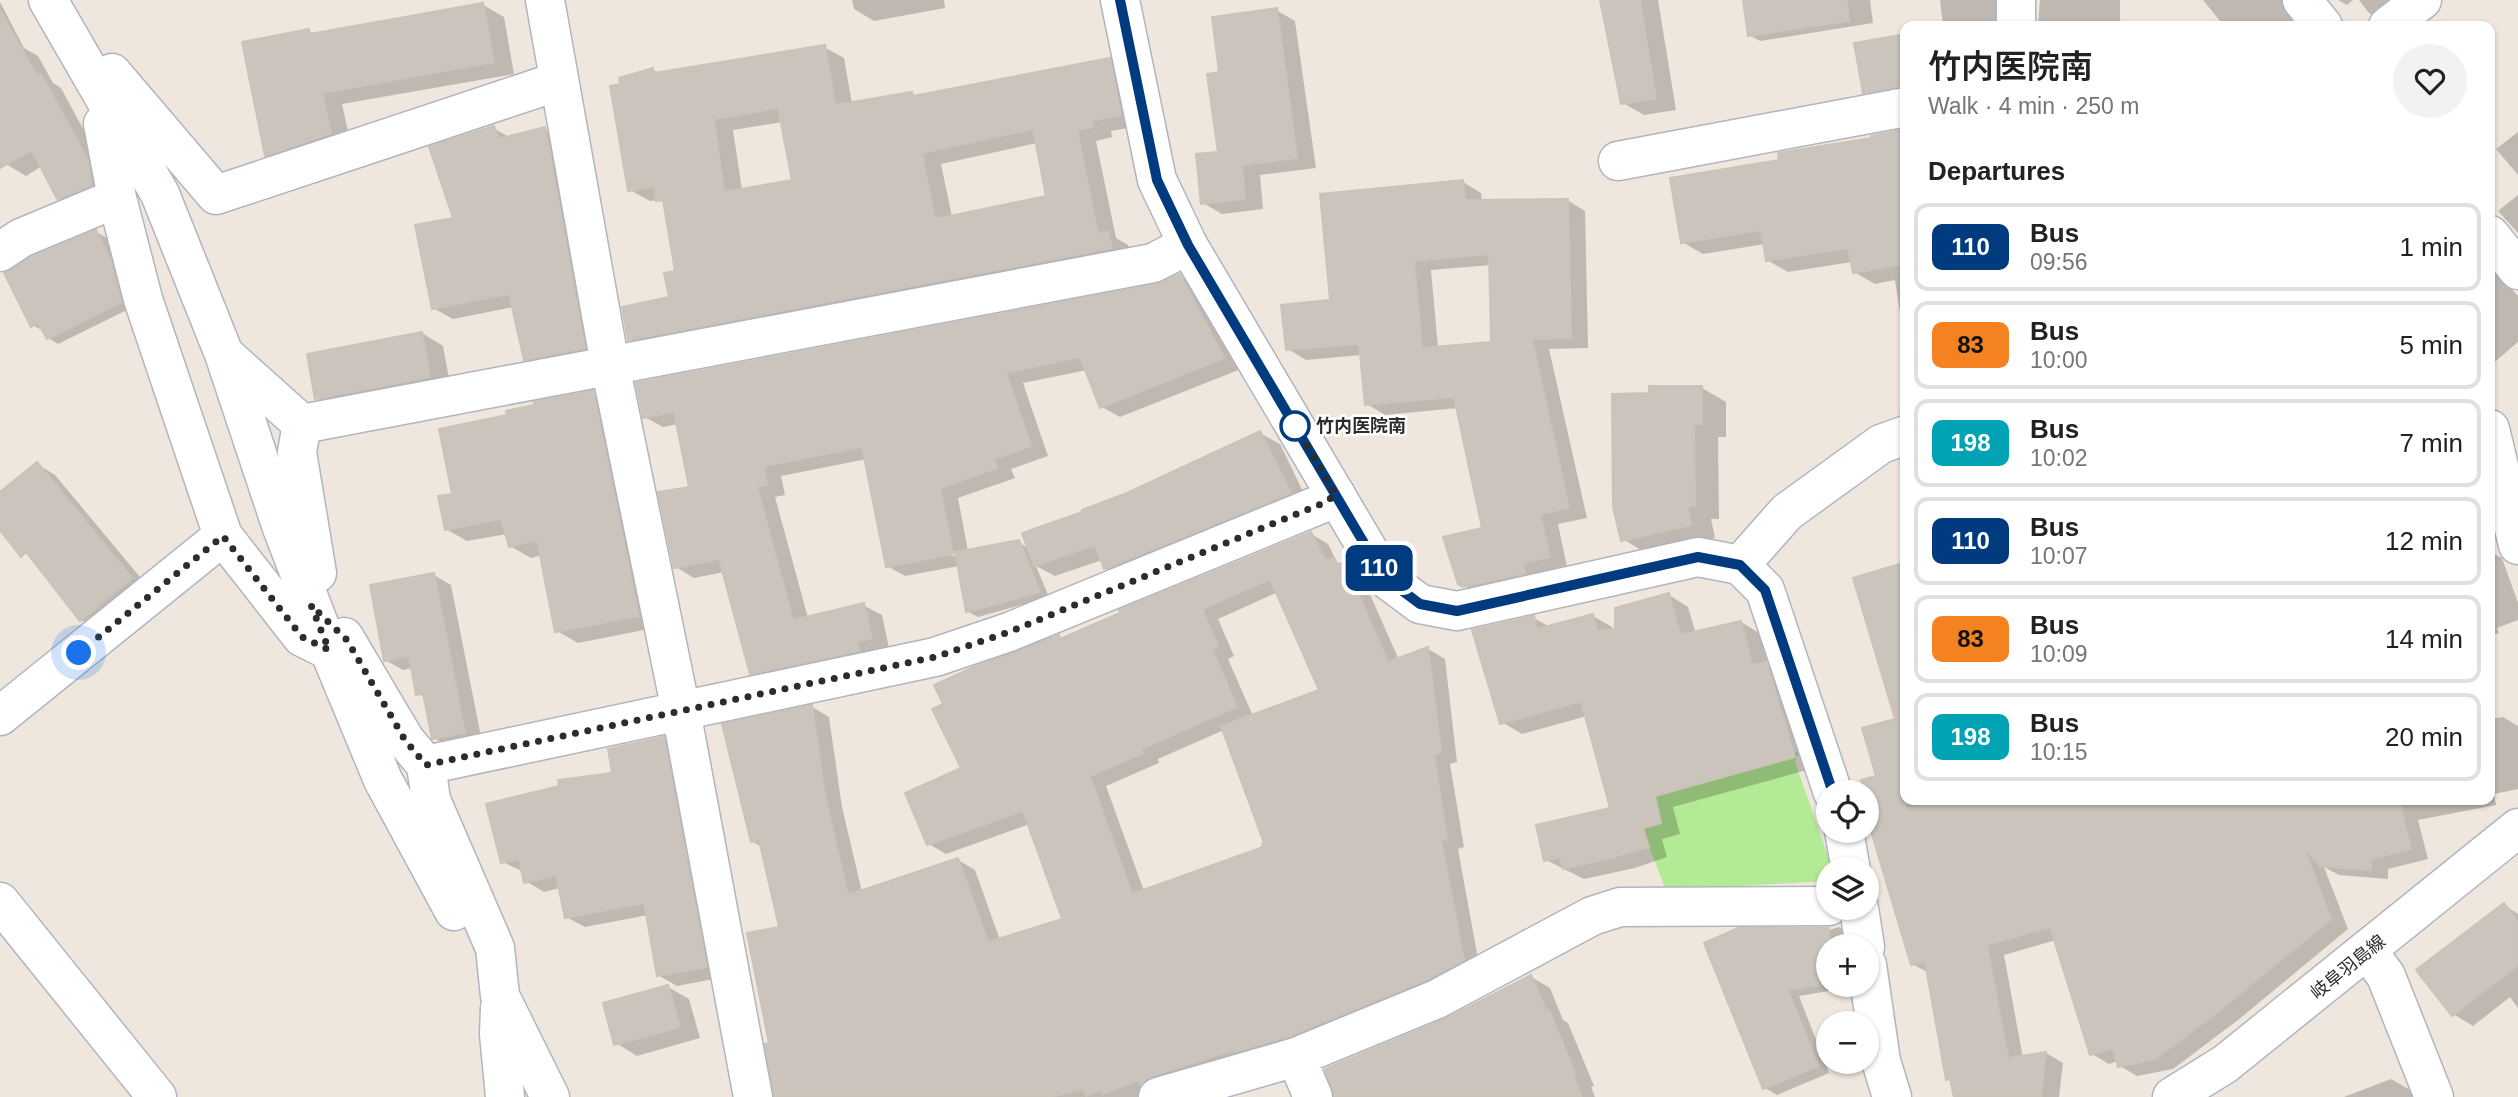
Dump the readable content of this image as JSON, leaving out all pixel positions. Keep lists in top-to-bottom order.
{
  "streets": {
    "street": ["岐阜羽島線"]
  },
  "places": ["竹内医院南"],
  "lines": ["bus line 110"],
  "page": {
    "on_map": "110",
    "heading": [
      ["竹内医院南", "Walk · 4 min · 250 m"],
      "Departures"
    ],
    "list": [
      {
        "mark": "110",
        "name": "Bus",
        "note": "09:56",
        "value": "1 min"
      },
      {
        "mark": "83",
        "name": "Bus",
        "note": "10:00",
        "value": "5 min"
      },
      {
        "mark": "198",
        "name": "Bus",
        "note": "10:02",
        "value": "7 min"
      },
      {
        "mark": "110",
        "name": "Bus",
        "note": "10:07",
        "value": "12 min"
      },
      {
        "mark": "83",
        "name": "Bus",
        "note": "10:09",
        "value": "14 min"
      },
      {
        "mark": "198",
        "name": "Bus",
        "note": "10:15",
        "value": "20 min"
      }
    ],
    "map_buttons": ["+", "−"]
  }
}
